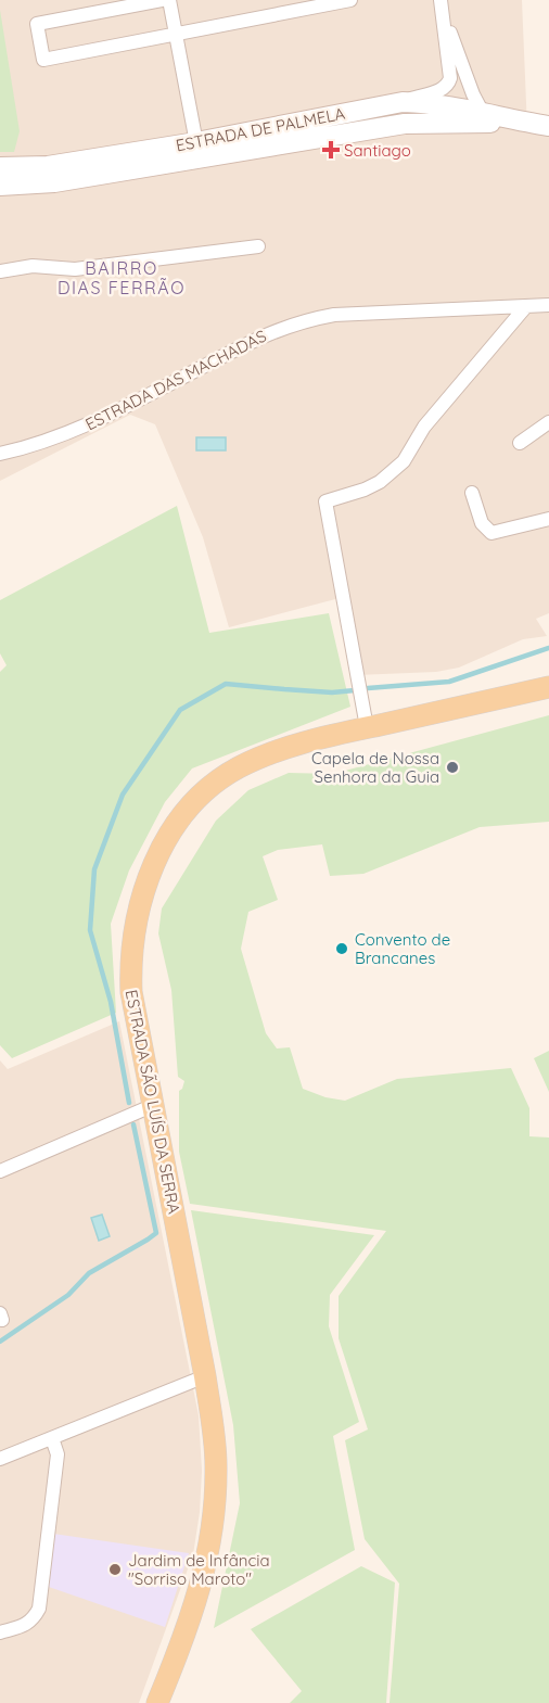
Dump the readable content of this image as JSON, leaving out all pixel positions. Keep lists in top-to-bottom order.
{
  "streets": {
    "main road": ["ESTRADA SÃO LUÍS DA SERRA"],
    "street": ["ESTRADA DE PALMELA", "ESTRADA DAS MACHADAS"]
  },
  "districts": ["BAIRRO DIAS FERRÃO"],
  "places": {
    "health": ["Santiago"],
    "other": ["Capela de Nossa Senhora da Guia", "Convento de Brancanes", "Jardim de Infância \"Sorriso Maroto\""]
  }
}
